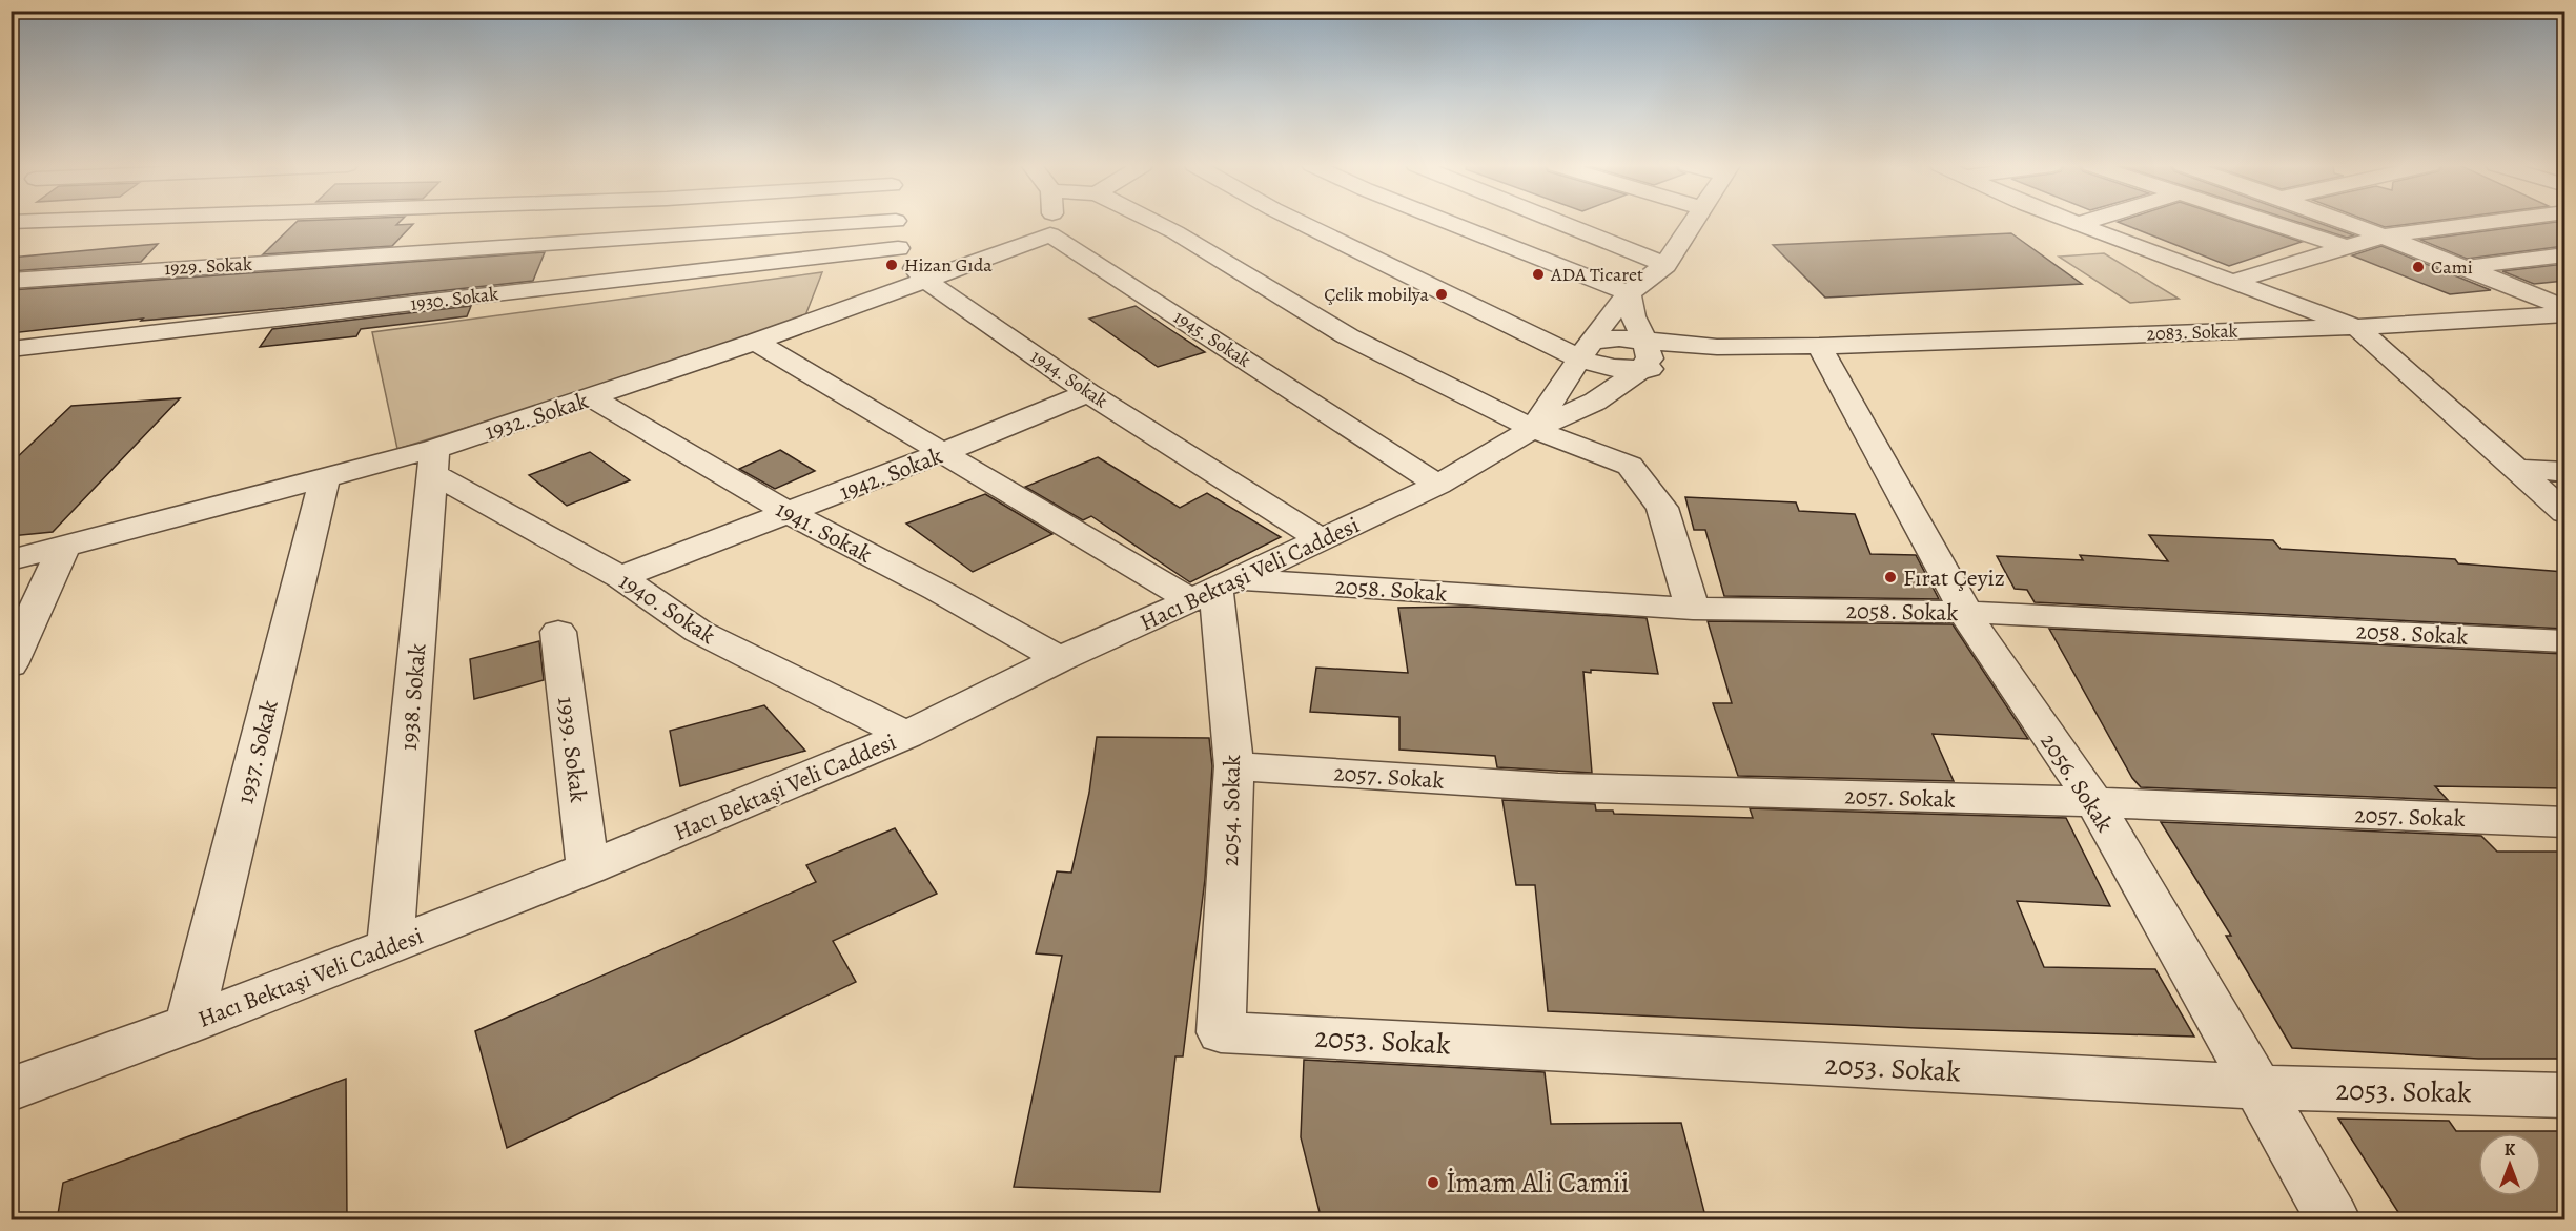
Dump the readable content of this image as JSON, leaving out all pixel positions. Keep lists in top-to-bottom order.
{
  "streets": {
    "street": [
      "1929. Sokak",
      "1930. Sokak",
      "2083. Sokak",
      "1945. Sokak",
      "1944. Sokak",
      "1932. Sokak",
      "1942. Sokak",
      "1941. Sokak",
      "Hacı Bektaşi Veli Caddesi",
      "2058. Sokak",
      "1940. Sokak",
      "1938. Sokak",
      "1939. Sokak",
      "1937. Sokak",
      "2057. Sokak",
      "2056. Sokak",
      "2054. Sokak",
      "2053. Sokak"
    ]
  },
  "crossings": [
    ["1930. Sokak", "1944. Sokak"],
    ["2083. Sokak", "2056. Sokak"],
    ["1945. Sokak", "1932. Sokak"],
    ["1945. Sokak", "Hacı Bektaşi Veli Caddesi"],
    ["1944. Sokak", "1932. Sokak"],
    ["1944. Sokak", "1942. Sokak"],
    ["1944. Sokak", "Hacı Bektaşi Veli Caddesi"],
    ["1932. Sokak", "1941. Sokak"],
    ["1932. Sokak", "1940. Sokak"],
    ["1932. Sokak", "1938. Sokak"],
    ["1932. Sokak", "1937. Sokak"],
    ["1942. Sokak", "1941. Sokak"],
    ["1942. Sokak", "1940. Sokak"],
    ["1941. Sokak", "Hacı Bektaşi Veli Caddesi"],
    ["Hacı Bektaşi Veli Caddesi", "2058. Sokak"],
    ["Hacı Bektaşi Veli Caddesi", "1940. Sokak"],
    ["Hacı Bektaşi Veli Caddesi", "1938. Sokak"],
    ["Hacı Bektaşi Veli Caddesi", "1939. Sokak"],
    ["Hacı Bektaşi Veli Caddesi", "1937. Sokak"],
    ["Hacı Bektaşi Veli Caddesi", "2054. Sokak"],
    ["2058. Sokak", "2056. Sokak"],
    ["2058. Sokak", "2054. Sokak"],
    ["1940. Sokak", "1938. Sokak"],
    ["2057. Sokak", "2056. Sokak"],
    ["2057. Sokak", "2054. Sokak"],
    ["2056. Sokak", "2053. Sokak"],
    ["2054. Sokak", "2053. Sokak"]
  ],
  "places": [
    "Hizan Gıda",
    "Cami",
    "ADA Ticaret",
    "Çelik mobilya",
    "Fırat Çeyiz",
    "İmam Ali Camii"
  ],
  "north": "top"
}
